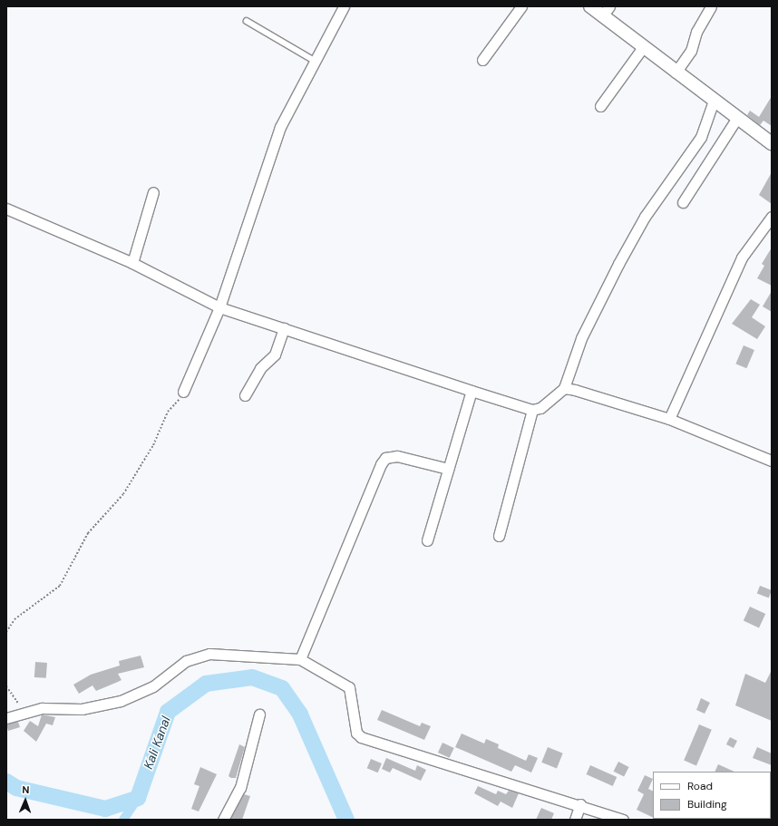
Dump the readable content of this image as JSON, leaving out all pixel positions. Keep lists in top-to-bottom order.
{
  "water": ["Kali Kanal"],
  "legend": ["Road", "Building"],
  "north": "top"
}
